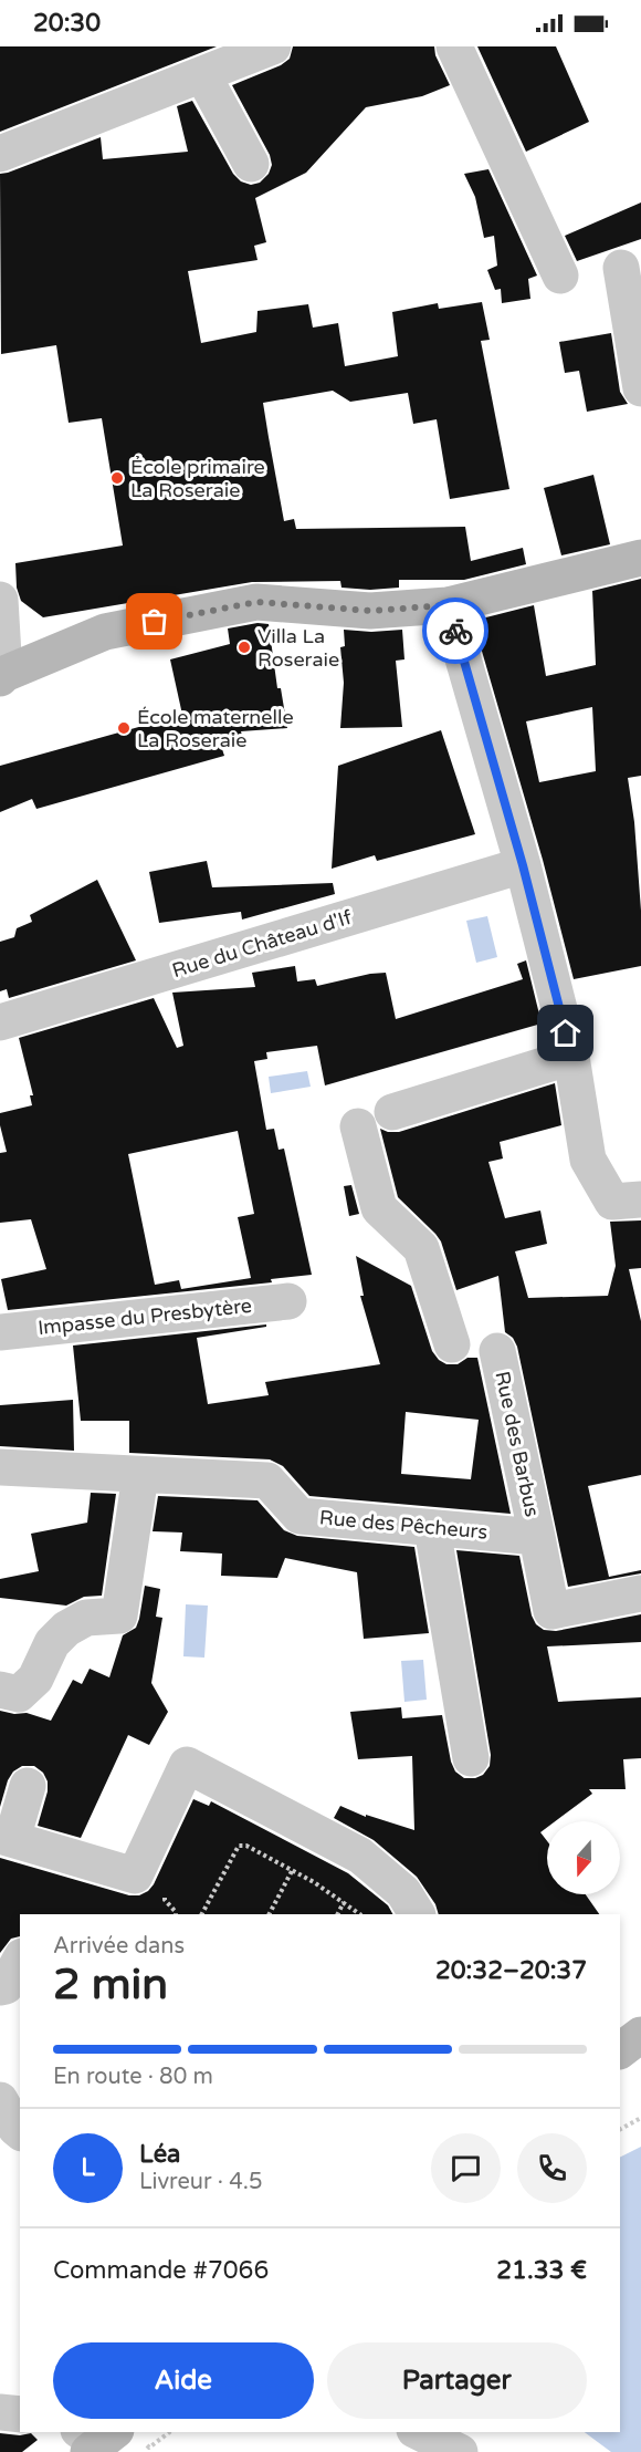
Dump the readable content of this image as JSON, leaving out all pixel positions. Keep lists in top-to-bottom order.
{
  "streets": {
    "street": [
      "Rue du Château d'If",
      "Impasse du Presbytère",
      "Rue des Barbus",
      "Rue des Pêcheurs"
    ]
  },
  "crossings": [
    ["Rue des Barbus", "Rue des Pêcheurs"]
  ],
  "places": ["École primaire La Roseraie", "Villa La Roseraie", "École maternelle La Roseraie"],
  "north": "bottom",
  "page": {
    "status": "20:30",
    "heading": ["2 min", "Arrivée dans", "20:32–20:37"],
    "panel": [
      "Léa",
      "Livreur · 4.5",
      "Commande #7066",
      "21.33 €"
    ],
    "bar": "En route · 80 m",
    "round": "L",
    "buttons": ["Aide", "Partager"]
  }
}
